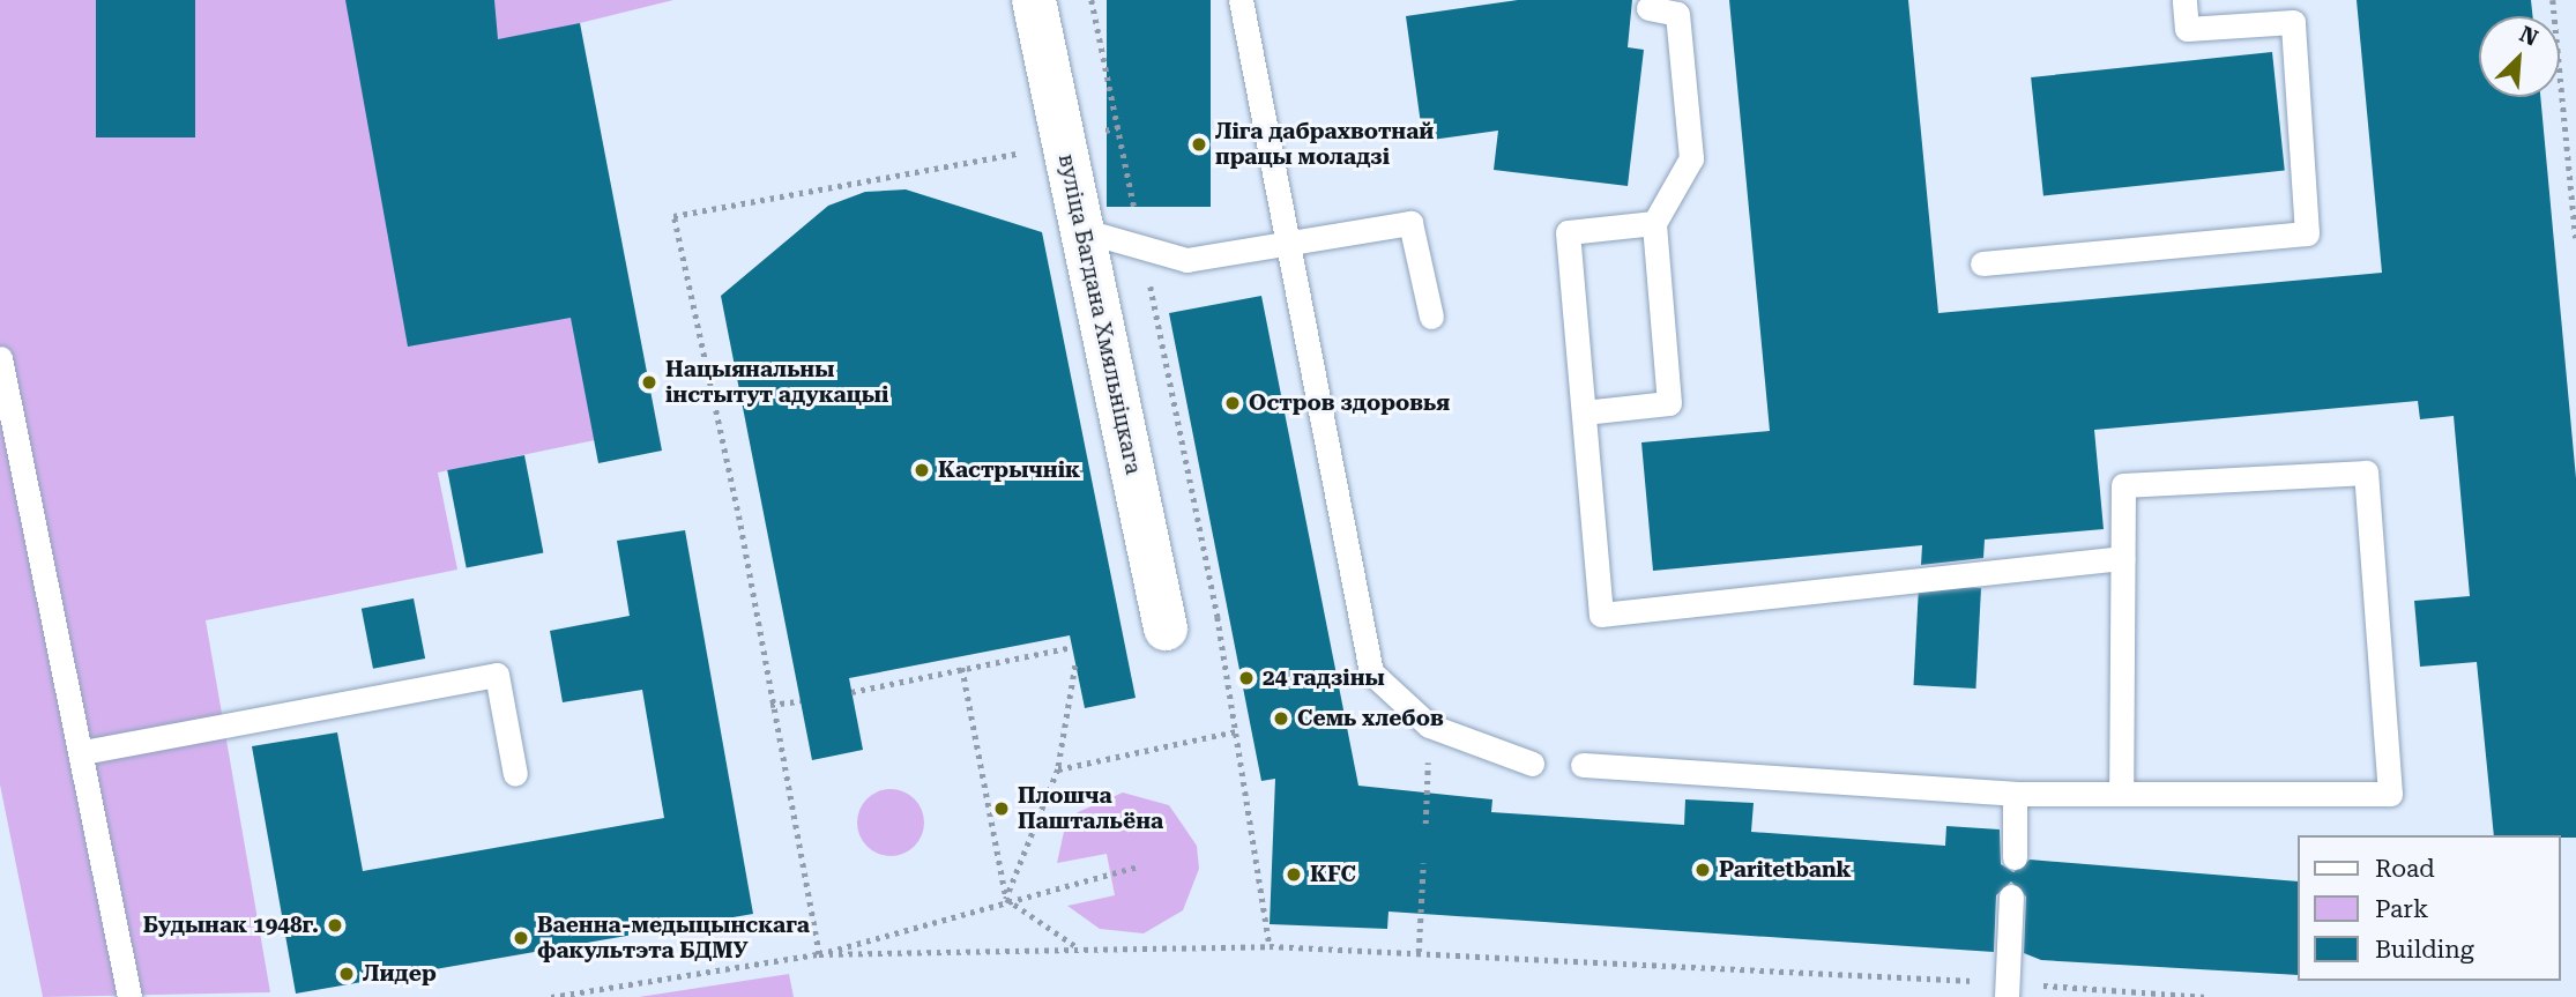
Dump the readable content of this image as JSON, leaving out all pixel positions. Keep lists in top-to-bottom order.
{
  "streets": {
    "street": ["вуліца Багдана Хмяльніцкага"]
  },
  "places": [
    "Ліга дабрахвотнай працы моладзі",
    "Нацыянальны інстытут адукацыі",
    "Остров здоровья",
    "Кастрычнік",
    "24 гадзіны",
    "Семь хлебов",
    "Плошча Паштальёна",
    "Paritetbank",
    "KFC",
    "Будынак 1948г.",
    "Ваенна-медыцынскага факультэта БДМУ",
    "Лидер"
  ],
  "legend": ["Road", "Park", "Building"],
  "north": "top right"
}
